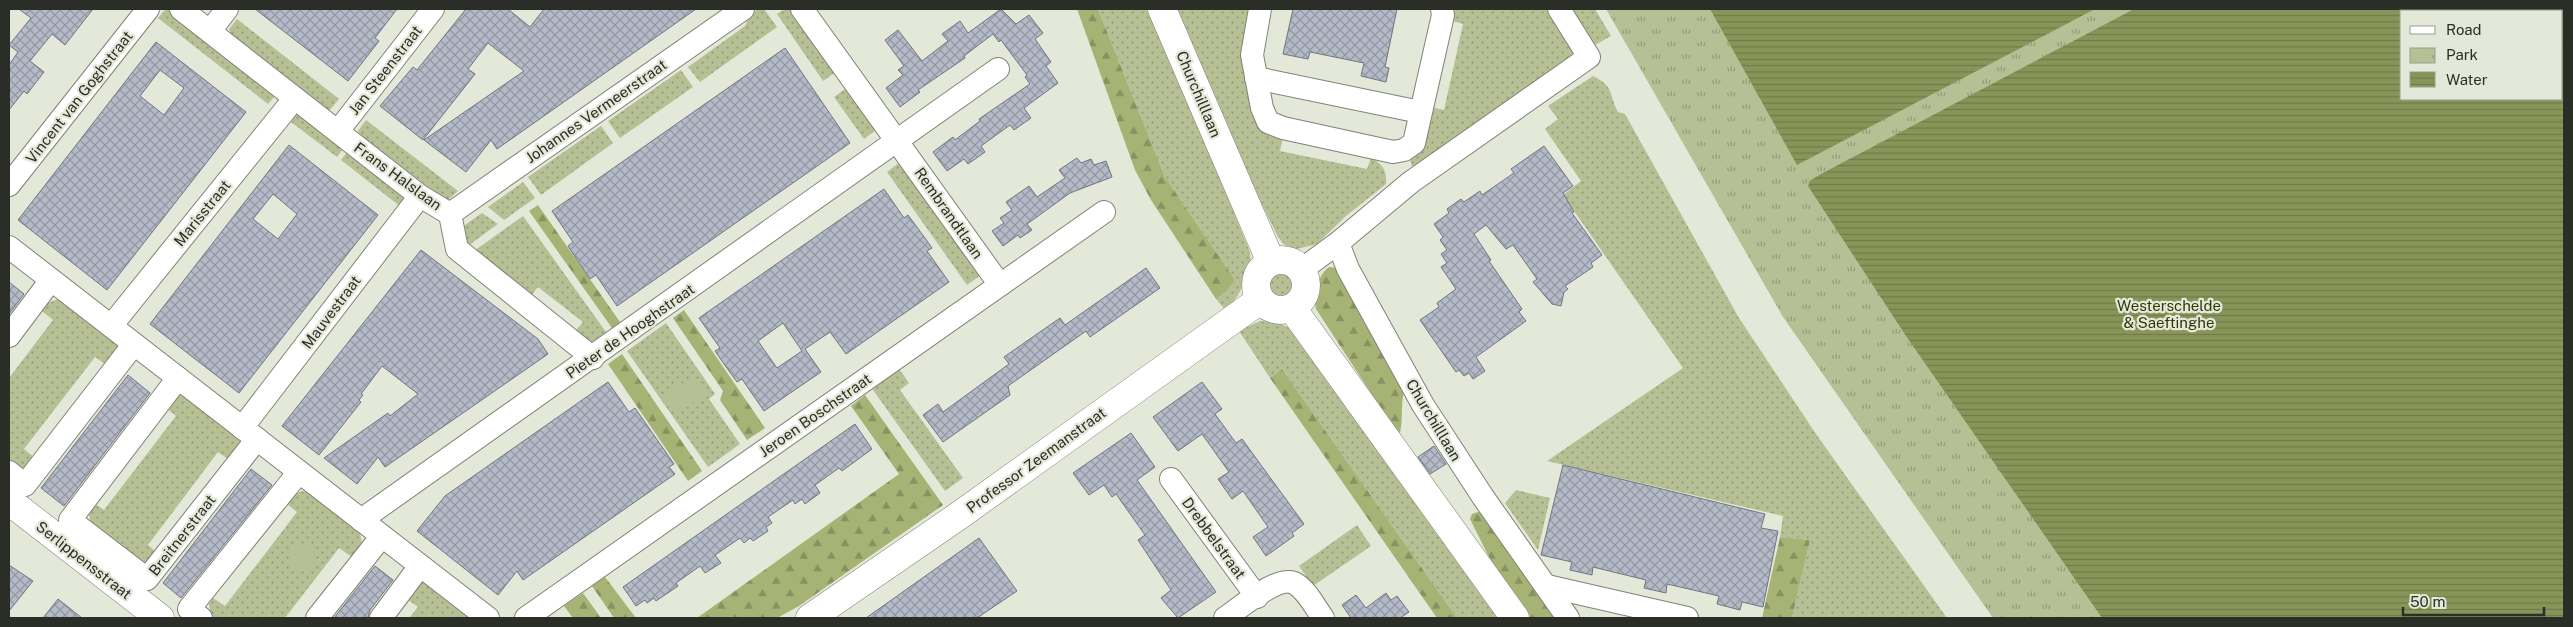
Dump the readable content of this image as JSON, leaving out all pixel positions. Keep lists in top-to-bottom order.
{
  "streets": {
    "main road": ["Churchilllaan", "Professor Zeemanstraat", "Serlippensstraat"],
    "street": [
      "Jan Steenstraat",
      "Vincent van Goghstraat",
      "Johannes Vermeerstraat",
      "Frans Halslaan",
      "Marisstraat",
      "Rembrandtlaan",
      "Mauvestraat",
      "Pieter de Hooghstraat",
      "Jeroen Boschstraat",
      "Breitnerstraat",
      "Drebbelstraat"
    ]
  },
  "crossings": [
    ["Jan Steenstraat", "Frans Halslaan"],
    ["Churchilllaan", "Professor Zeemanstraat"],
    ["Johannes Vermeerstraat", "Frans Halslaan"],
    ["Frans Halslaan", "Marisstraat"],
    ["Frans Halslaan", "Mauvestraat"],
    ["Frans Halslaan", "Pieter de Hooghstraat"],
    ["Rembrandtlaan", "Pieter de Hooghstraat"],
    ["Rembrandtlaan", "Jeroen Boschstraat"],
    ["Mauvestraat", "Breitnerstraat"]
  ],
  "parks": ["Westerschelde & Saeftinghe"],
  "legend": ["Road", "Park", "Water"],
  "scale_bar": "50 m"
}
